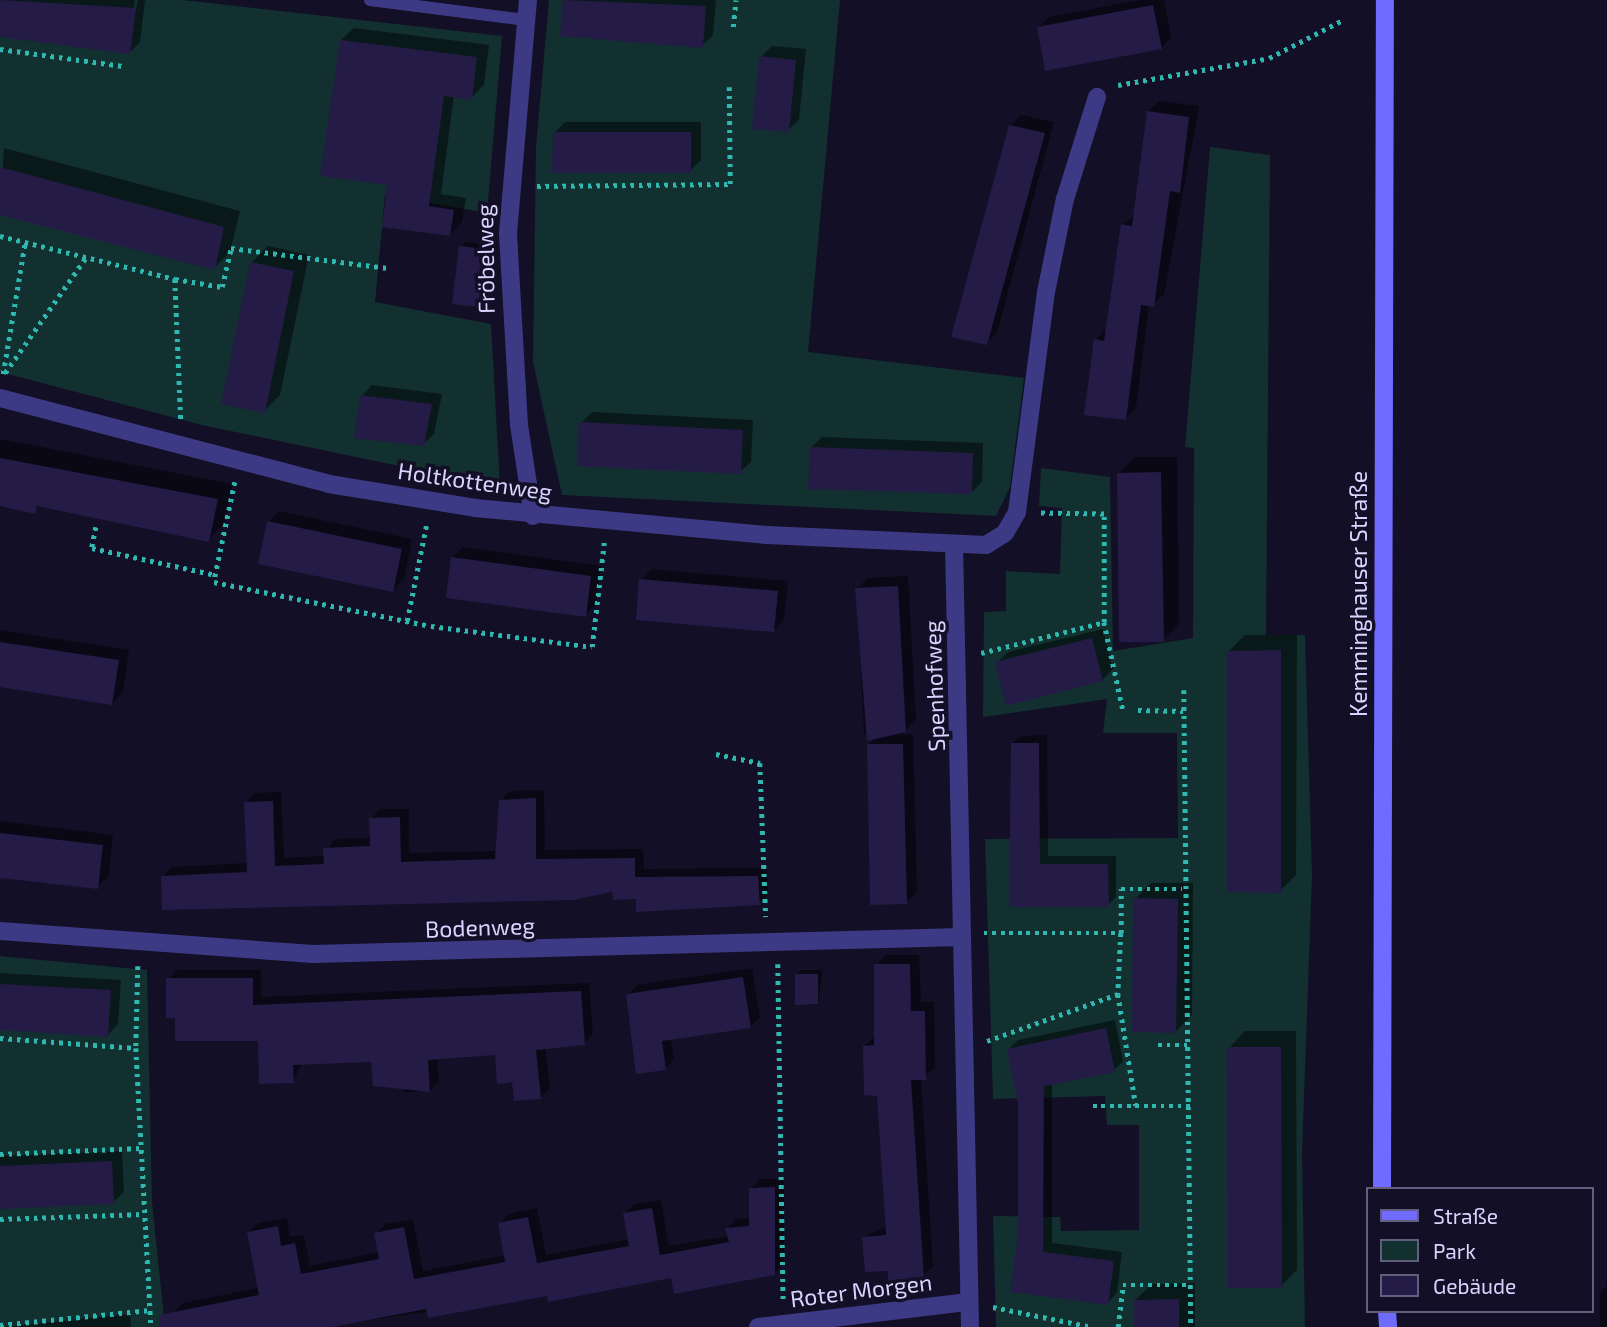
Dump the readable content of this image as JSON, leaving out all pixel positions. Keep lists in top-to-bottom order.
{
  "streets": {
    "main road": ["Kemminghauser Straße"],
    "street": [
      "Fröbelweg",
      "Holtkottenweg",
      "Spenhofweg",
      "Bodenweg",
      "Roter Morgen"
    ]
  },
  "crossings": [
    ["Fröbelweg", "Holtkottenweg"],
    ["Holtkottenweg", "Spenhofweg"],
    ["Spenhofweg", "Bodenweg"],
    ["Spenhofweg", "Roter Morgen"]
  ],
  "legend": ["Straße", "Park", "Gebäude"]
}
